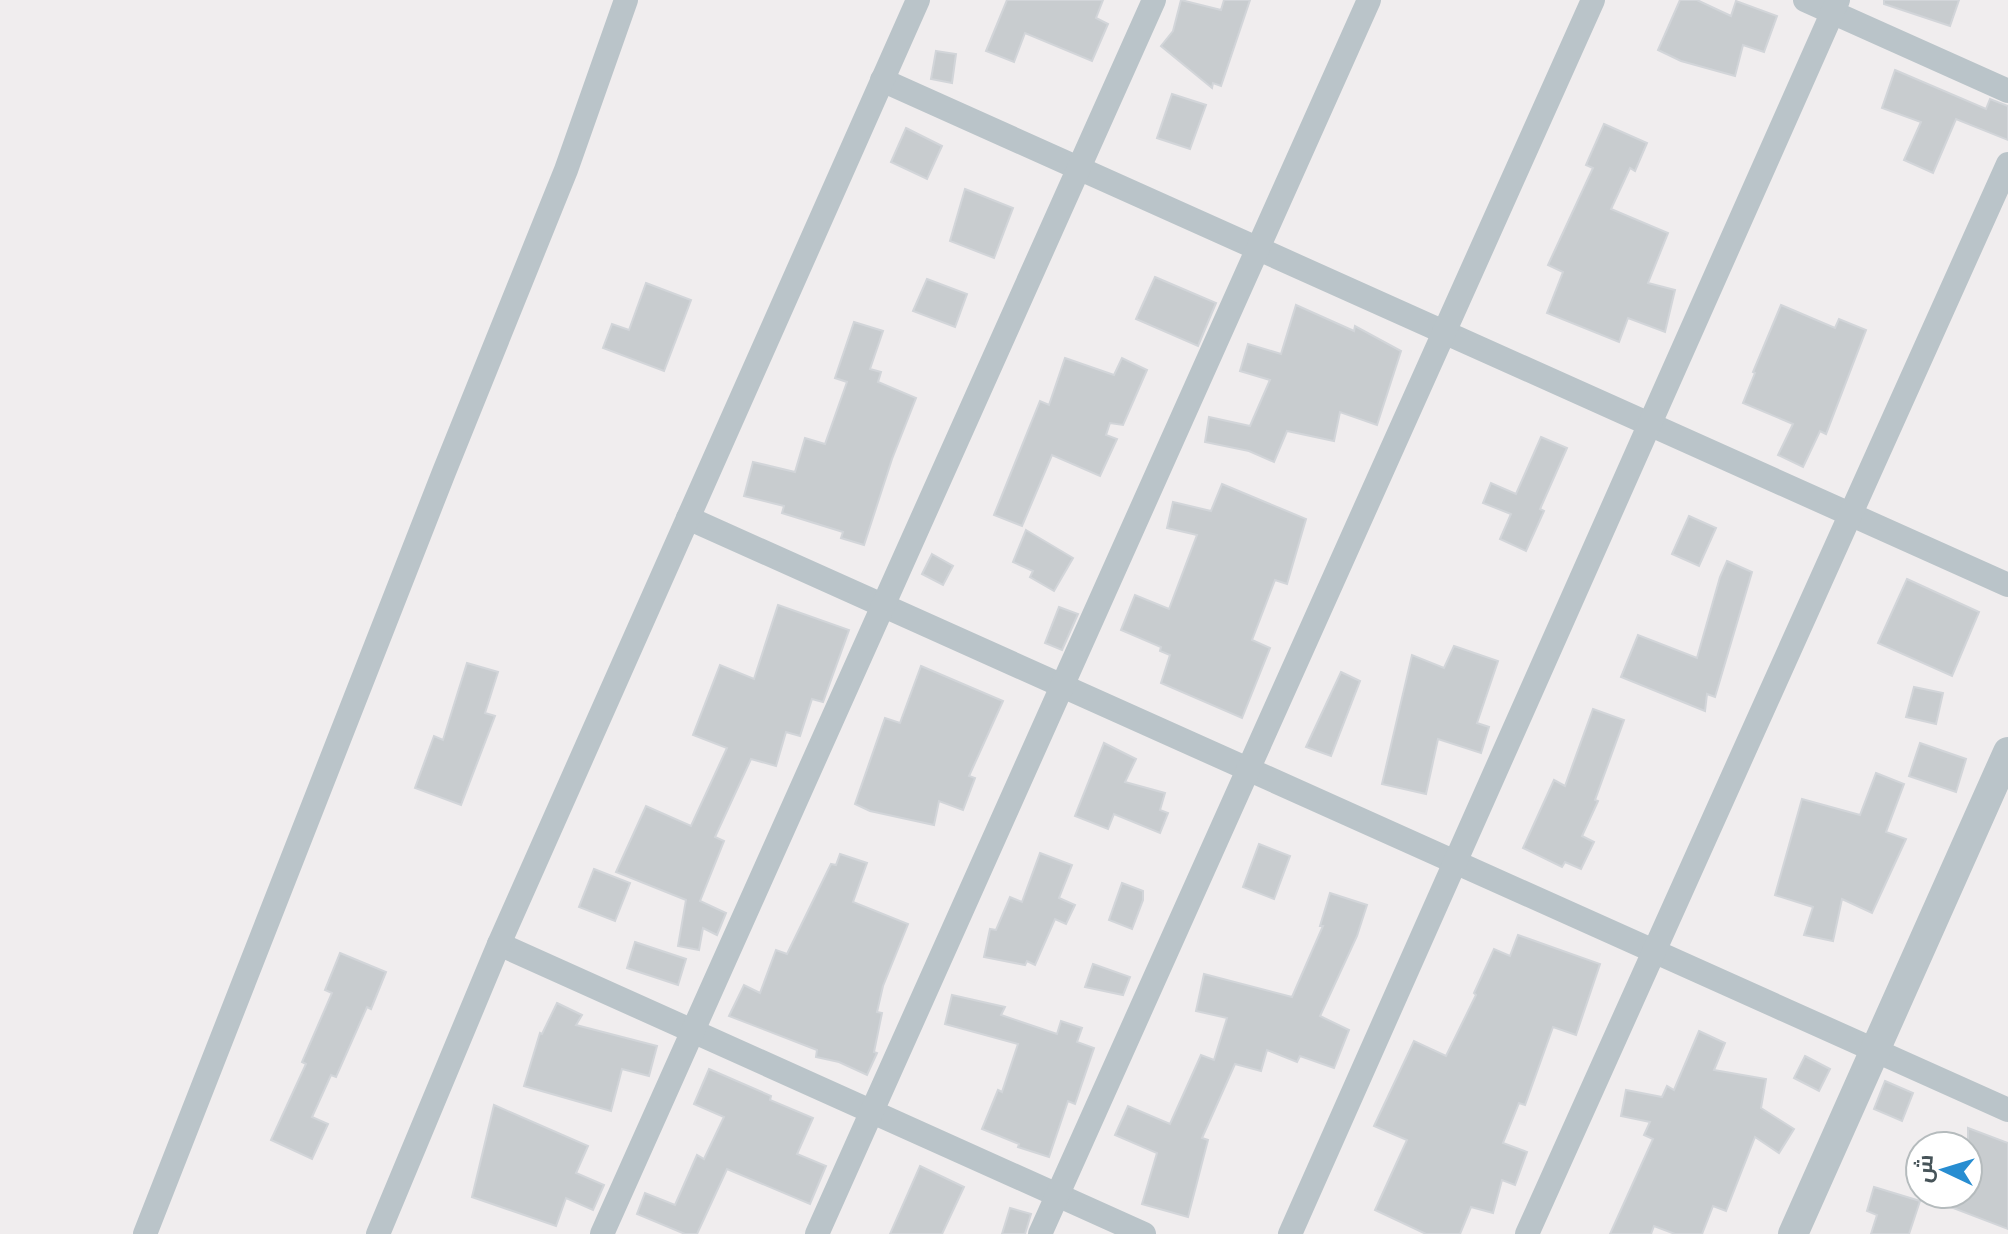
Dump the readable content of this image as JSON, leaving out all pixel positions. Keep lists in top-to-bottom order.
{
  "north": "left"
}
